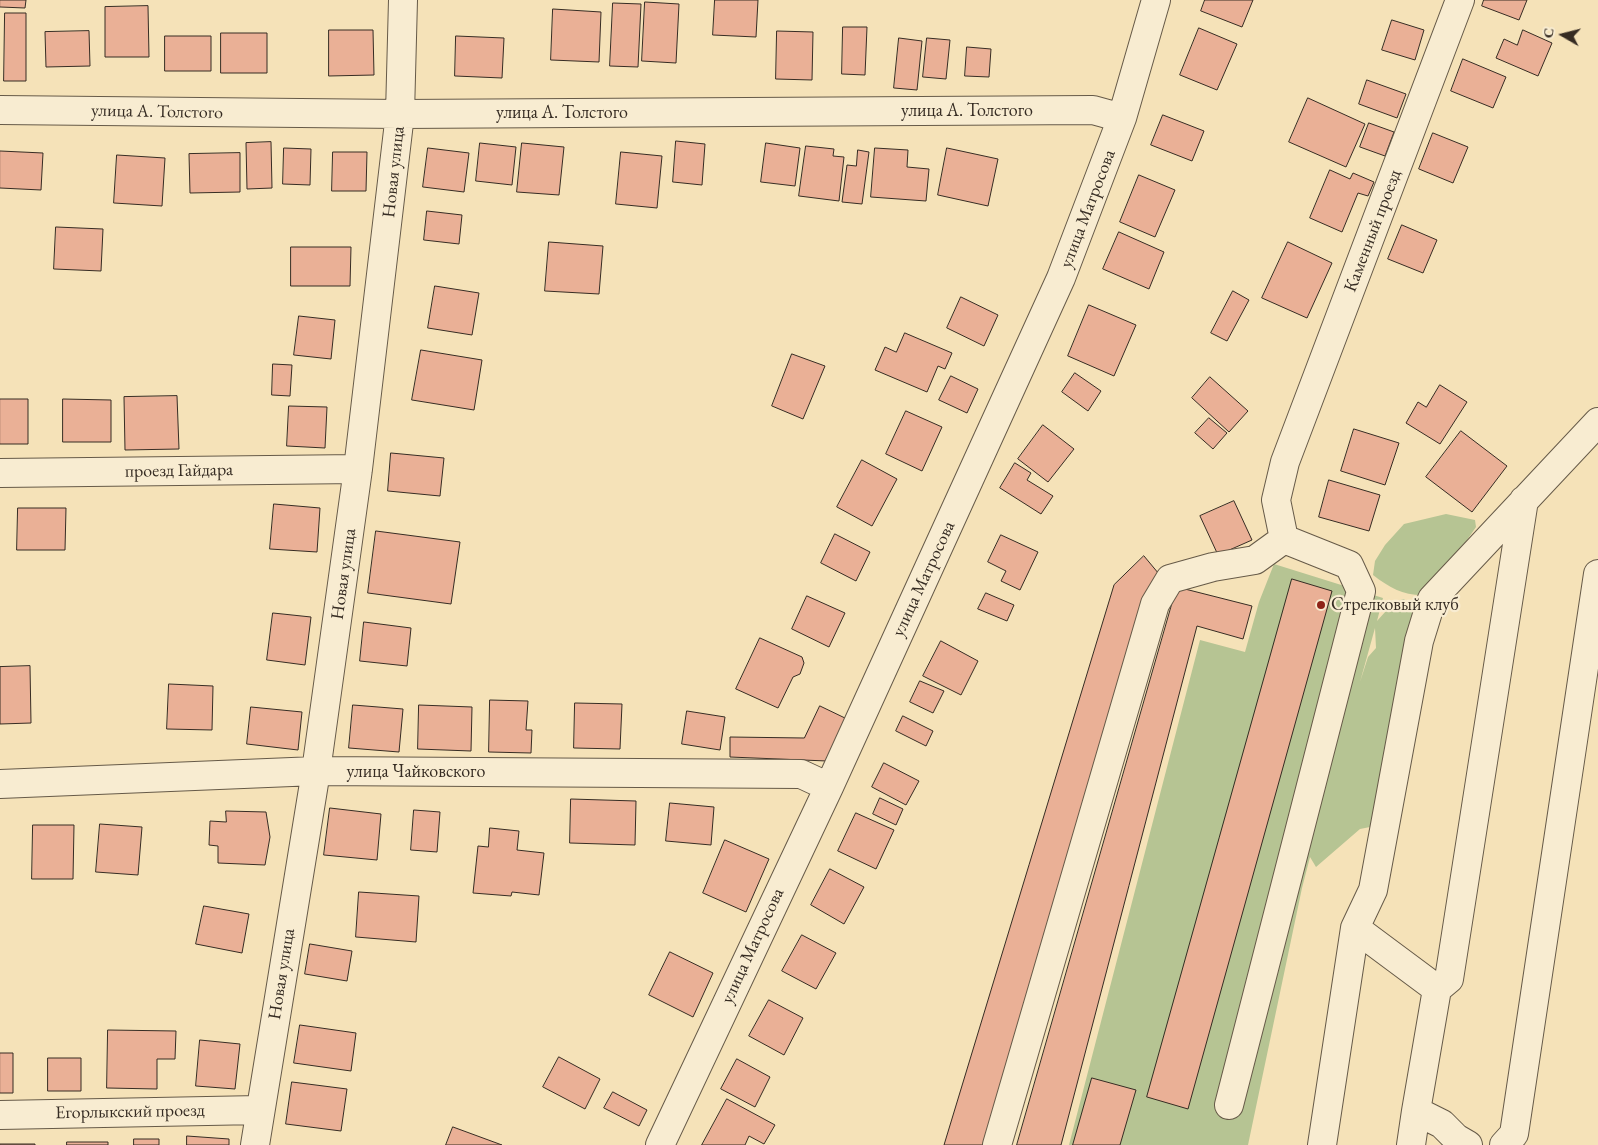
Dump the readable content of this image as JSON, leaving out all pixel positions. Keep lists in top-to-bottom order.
{
  "streets": {
    "street": [
      "улица А. Толстого",
      "Новая улица",
      "улица Матросова",
      "Каменный проезд",
      "проезд Гайдара",
      "улица Чайковского",
      "Егорлыкский проезд"
    ]
  },
  "crossings": [
    ["улица А. Толстого", "Новая улица"],
    ["улица А. Толстого", "улица Матросова"],
    ["Новая улица", "проезд Гайдара"],
    ["Новая улица", "улица Чайковского"],
    ["Новая улица", "Егорлыкский проезд"],
    ["улица Матросова", "улица Чайковского"]
  ],
  "places": ["Стрелковый клуб"],
  "north": "left"
}
